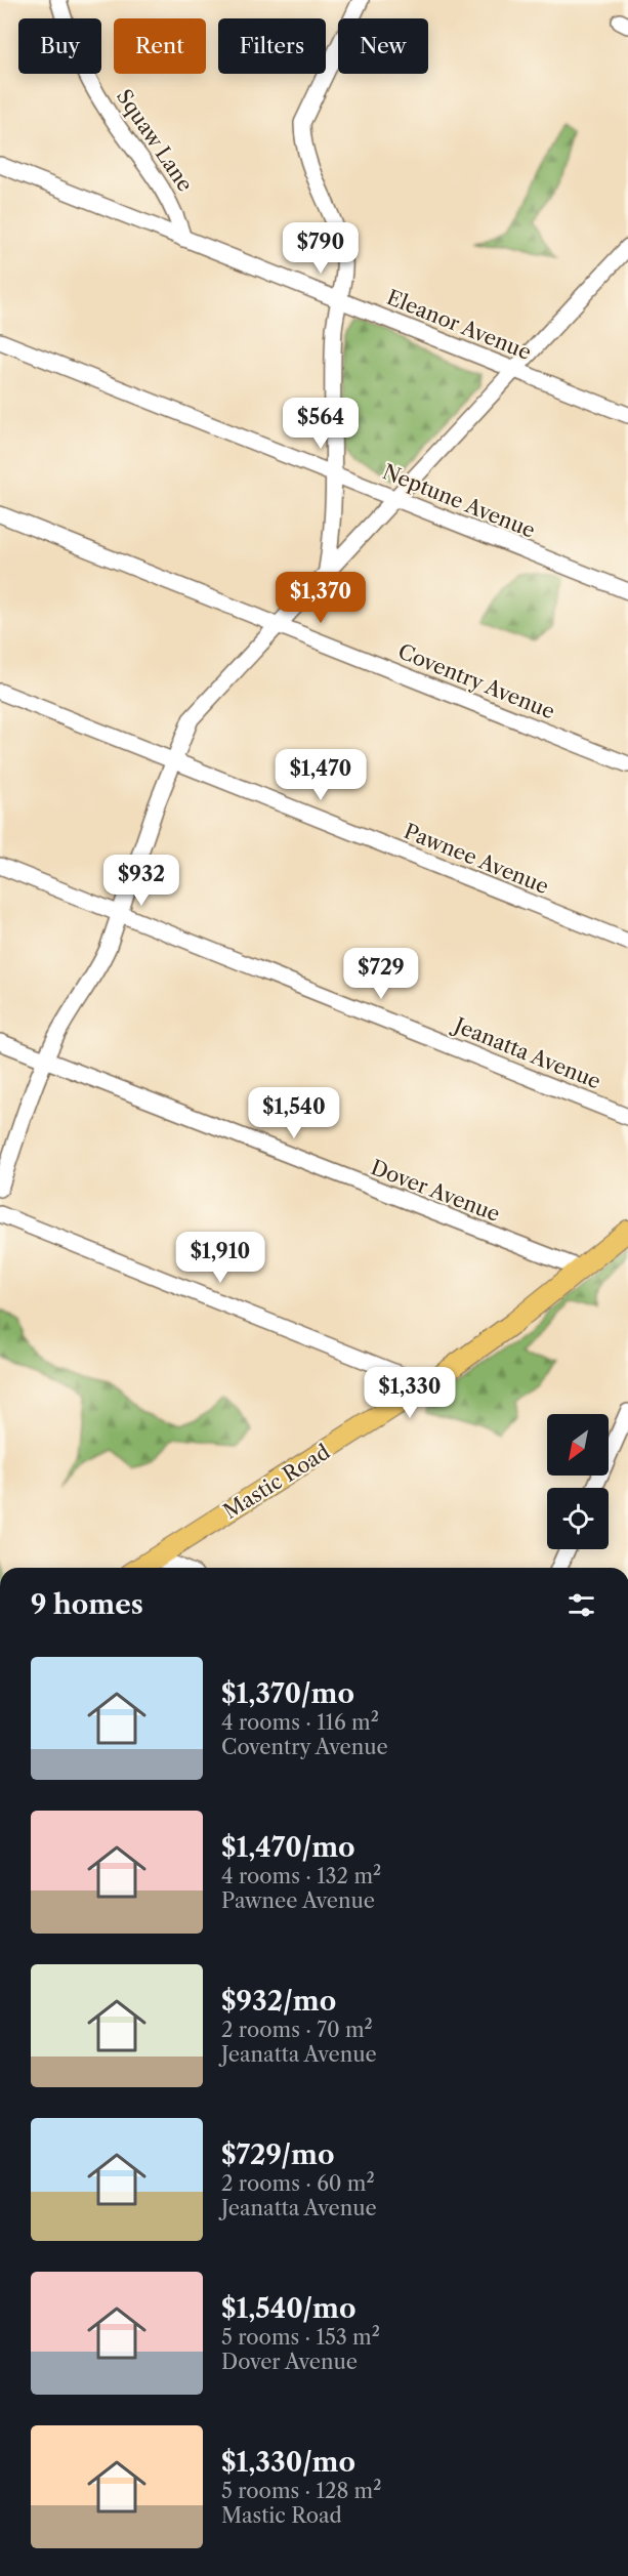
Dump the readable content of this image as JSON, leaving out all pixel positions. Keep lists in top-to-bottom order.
{
  "streets": {
    "main road": ["Mastic Road"],
    "street": [
      "Squaw Lane",
      "Eleanor Avenue",
      "Neptune Avenue",
      "Coventry Avenue",
      "Pawnee Avenue",
      "Jeanatta Avenue",
      "Dover Avenue"
    ]
  },
  "crossings": [
    ["Squaw Lane", "Eleanor Avenue"],
    ["Dover Avenue", "Mastic Road"]
  ],
  "north": "bottom left",
  "page": {
    "chip": [
      "Buy",
      "Rent",
      "Filters",
      "New"
    ],
    "price": [
      "$790",
      "$564",
      "$1,370",
      "$1,470",
      "$932",
      "$729",
      "$1,540",
      "$1,910",
      "$1,330"
    ],
    "heading": "9 homes",
    "list": [
      {
        "name": "$1,370/mo",
        "note": "4 rooms · 116 m² · Coventry Avenue"
      },
      {
        "name": "$1,470/mo",
        "note": "4 rooms · 132 m² · Pawnee Avenue"
      },
      {
        "name": "$932/mo",
        "note": "2 rooms · 70 m² · Jeanatta Avenue"
      },
      {
        "name": "$729/mo",
        "note": "2 rooms · 60 m² · Jeanatta Avenue"
      },
      {
        "name": "$1,540/mo",
        "note": "5 rooms · 153 m² · Dover Avenue"
      },
      {
        "name": "$1,330/mo",
        "note": "5 rooms · 128 m² · Mastic Road"
      }
    ]
  }
}
